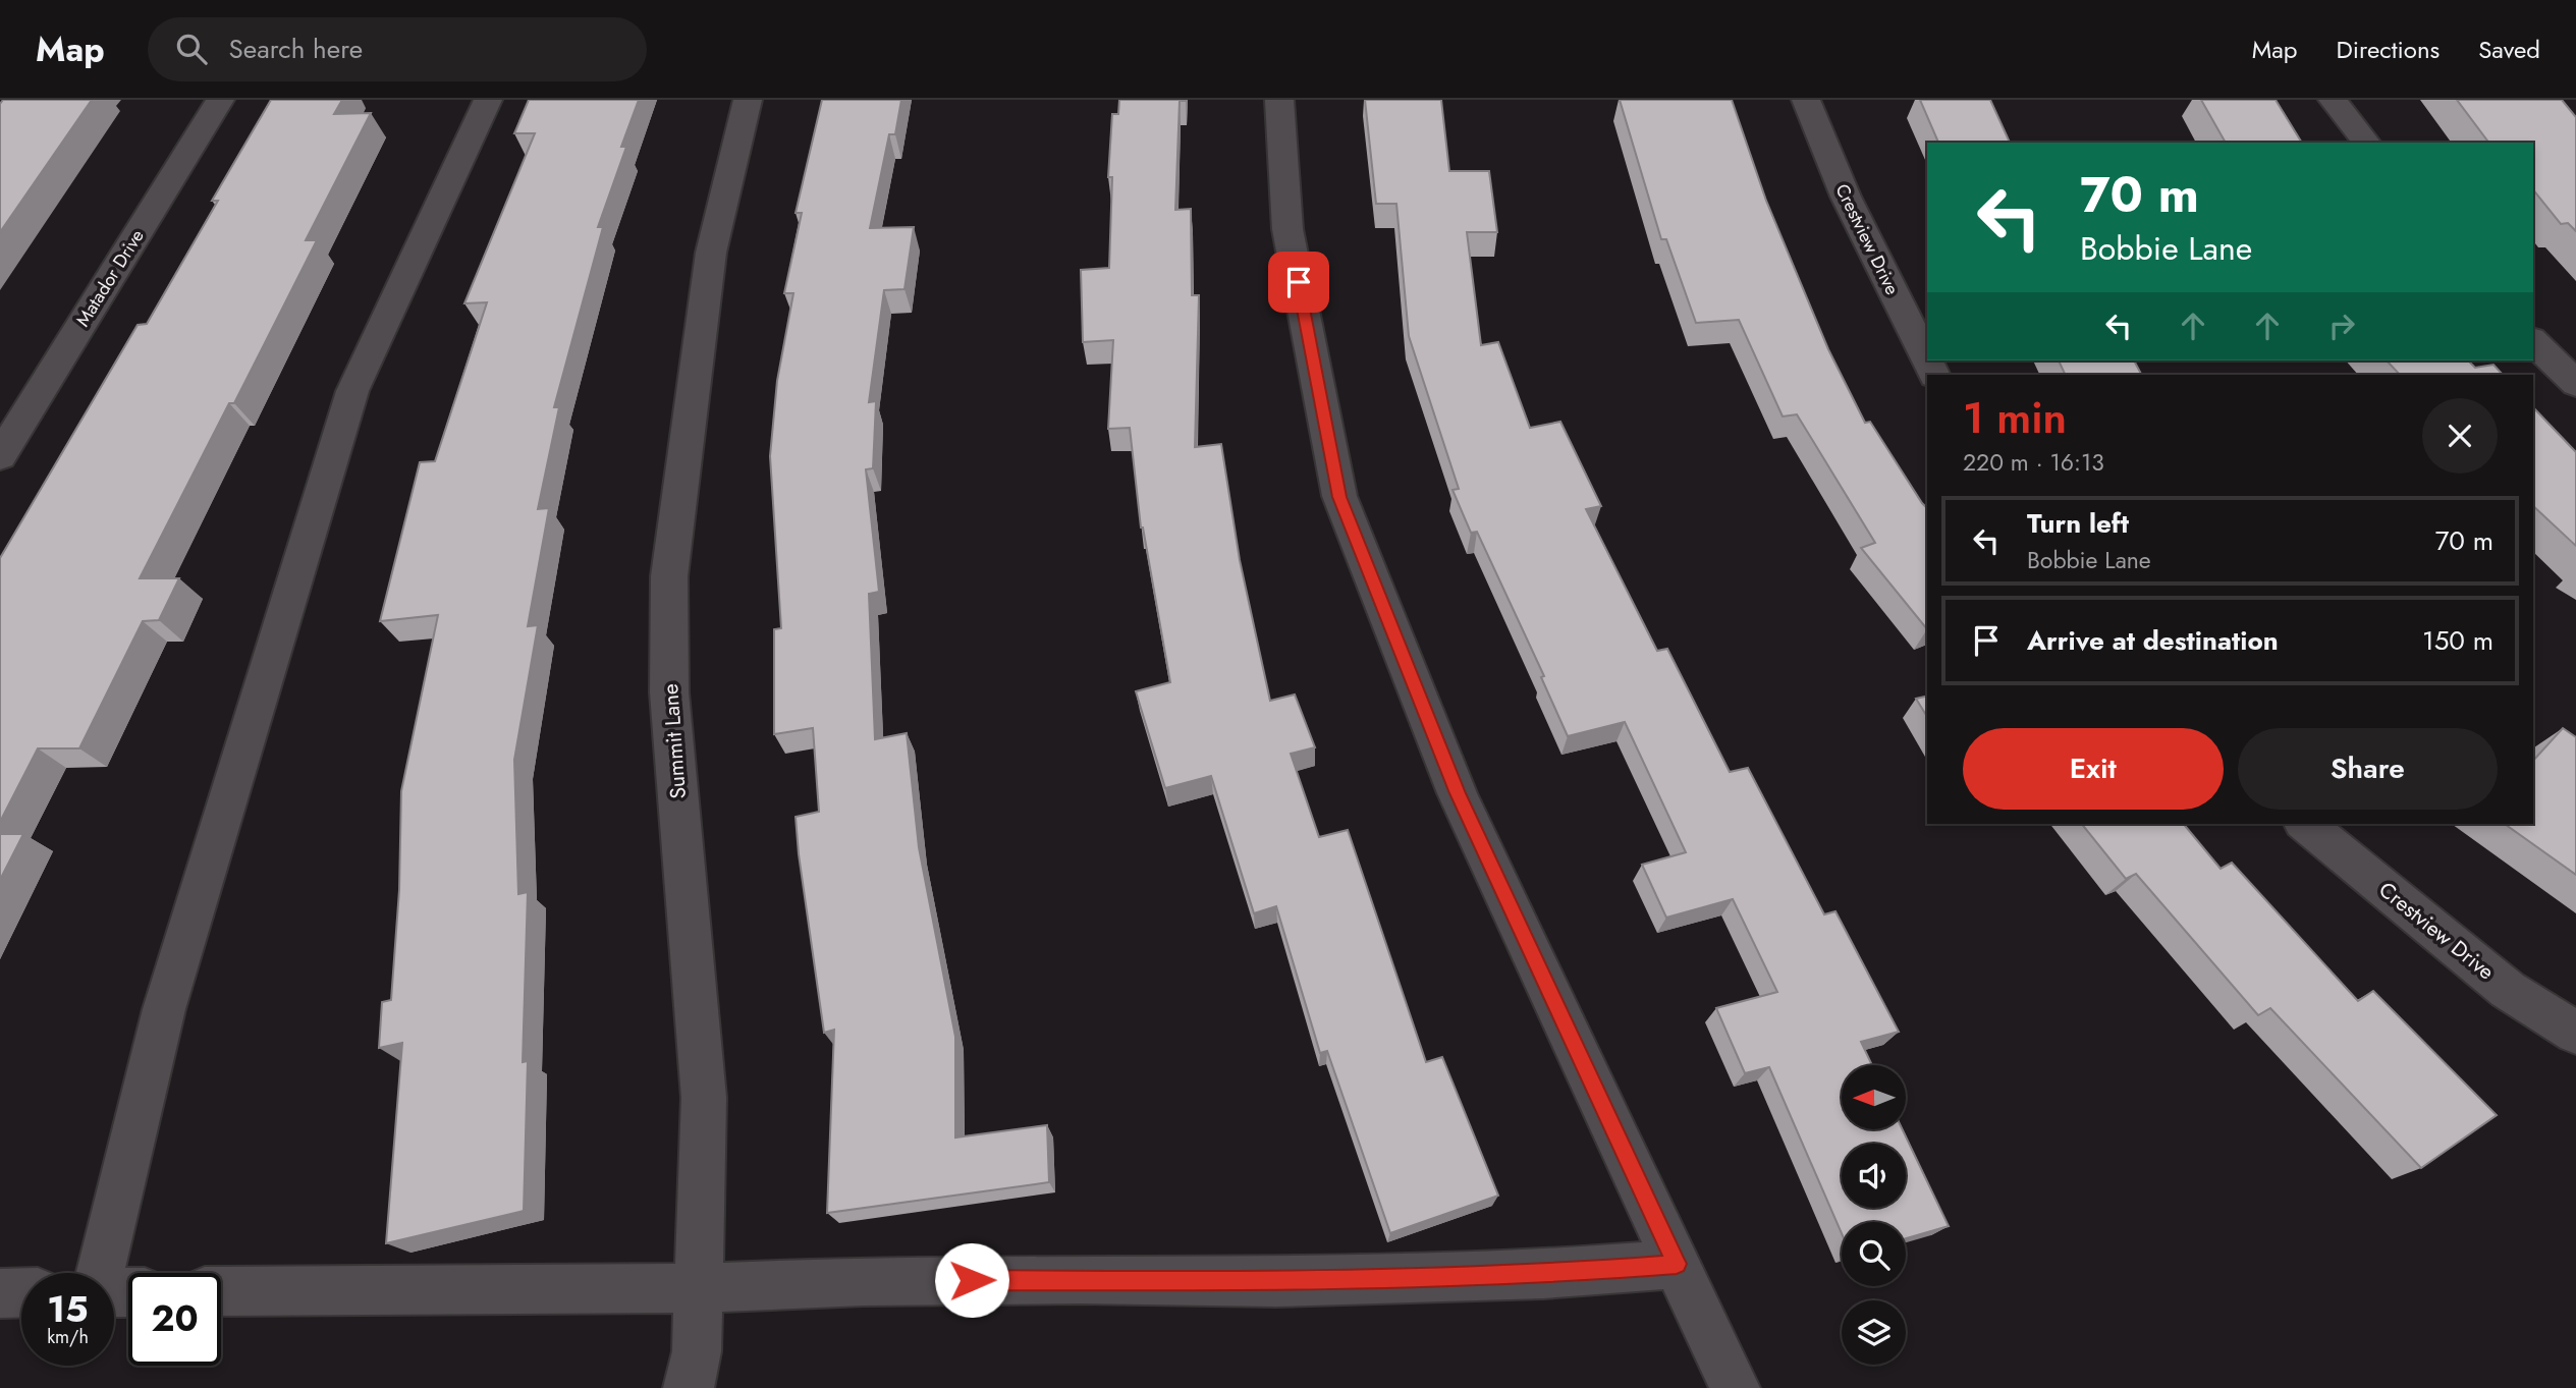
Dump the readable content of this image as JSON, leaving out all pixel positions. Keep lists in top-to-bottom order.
{
  "streets": {
    "street": ["Crestview Drive", "Matador Drive", "Summit Lane"]
  },
  "north": "left",
  "page": {
    "header": "Map",
    "search": "Search here",
    "nav": ["Map", "Directions", "Saved"],
    "turn": ["70 m", "Bobbie Lane"],
    "heading": ["1 min", "220 m · 16:13"],
    "list": [
      {
        "name": "Turn left",
        "note": "Bobbie Lane",
        "value": "70 m"
      },
      {
        "name": "Arrive at destination",
        "value": "150 m"
      }
    ],
    "buttons": ["Exit", "Share"],
    "speed": "15 km/h",
    "limit": "20"
  }
}
